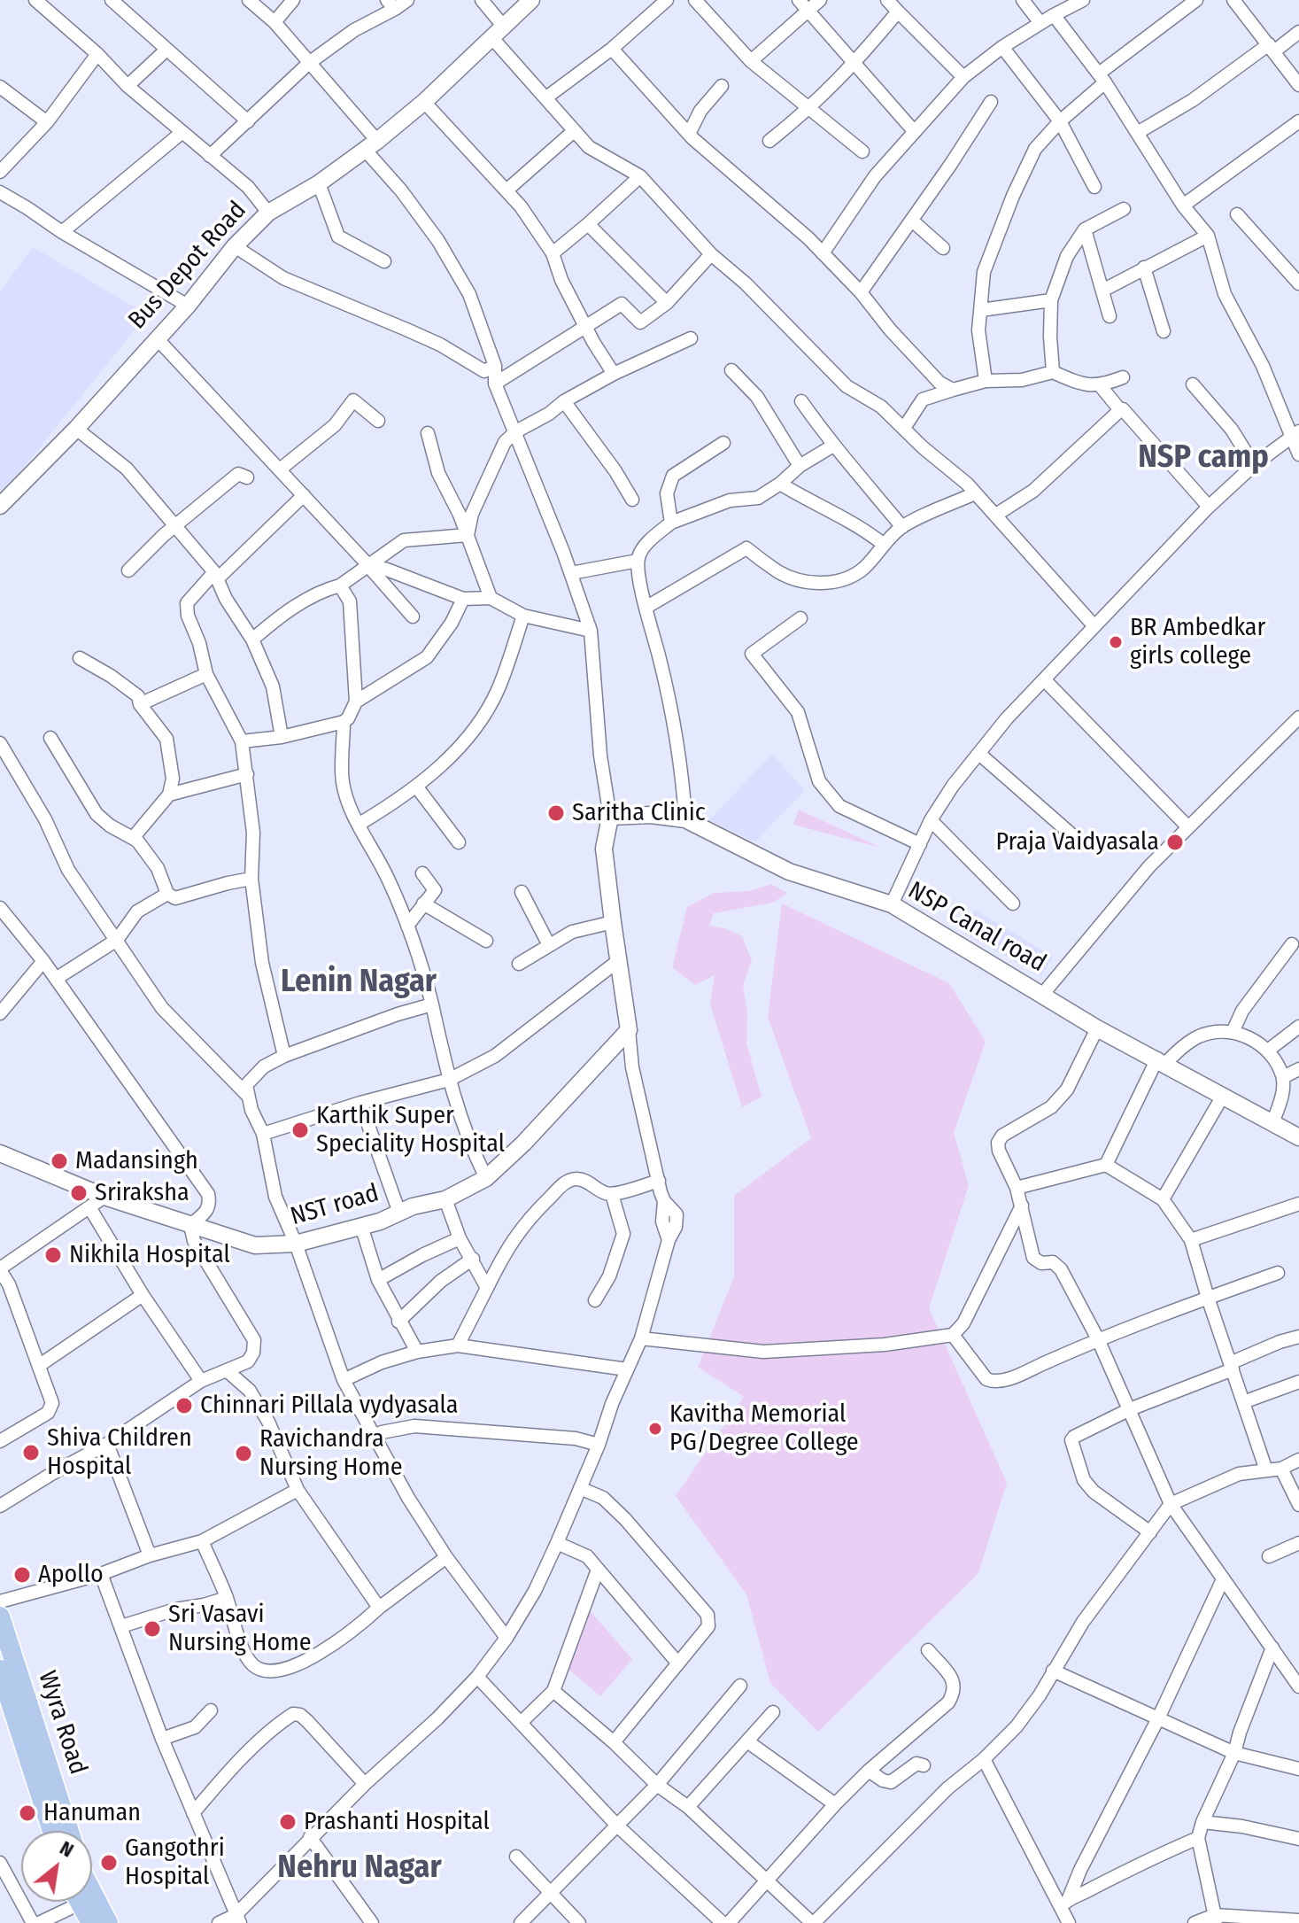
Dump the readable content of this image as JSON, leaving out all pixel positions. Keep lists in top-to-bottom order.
{
  "streets": {
    "main road": ["Wyra Road"],
    "street": ["Bus Depot Road", "NSP Canal road", "NST road"]
  },
  "districts": ["NSP camp", "Lenin Nagar", "Nehru Nagar"],
  "places": [
    "BR Ambedkar girls college",
    "Saritha Clinic",
    "Praja Vaidyasala",
    "Karthik Super Speciality Hospital",
    "Madansingh",
    "Sriraksha",
    "Nikhila Hospital",
    "Chinnari Pillala vydyasala",
    "Kavitha Memorial PG/Degree College",
    "Shiva Children Hospital",
    "Ravichandra Nursing Home",
    "Apollo",
    "Sri Vasavi Nursing Home",
    "Hanuman",
    "Prashanti Hospital",
    "Gangothri Hospital"
  ],
  "north": "top right"
}
